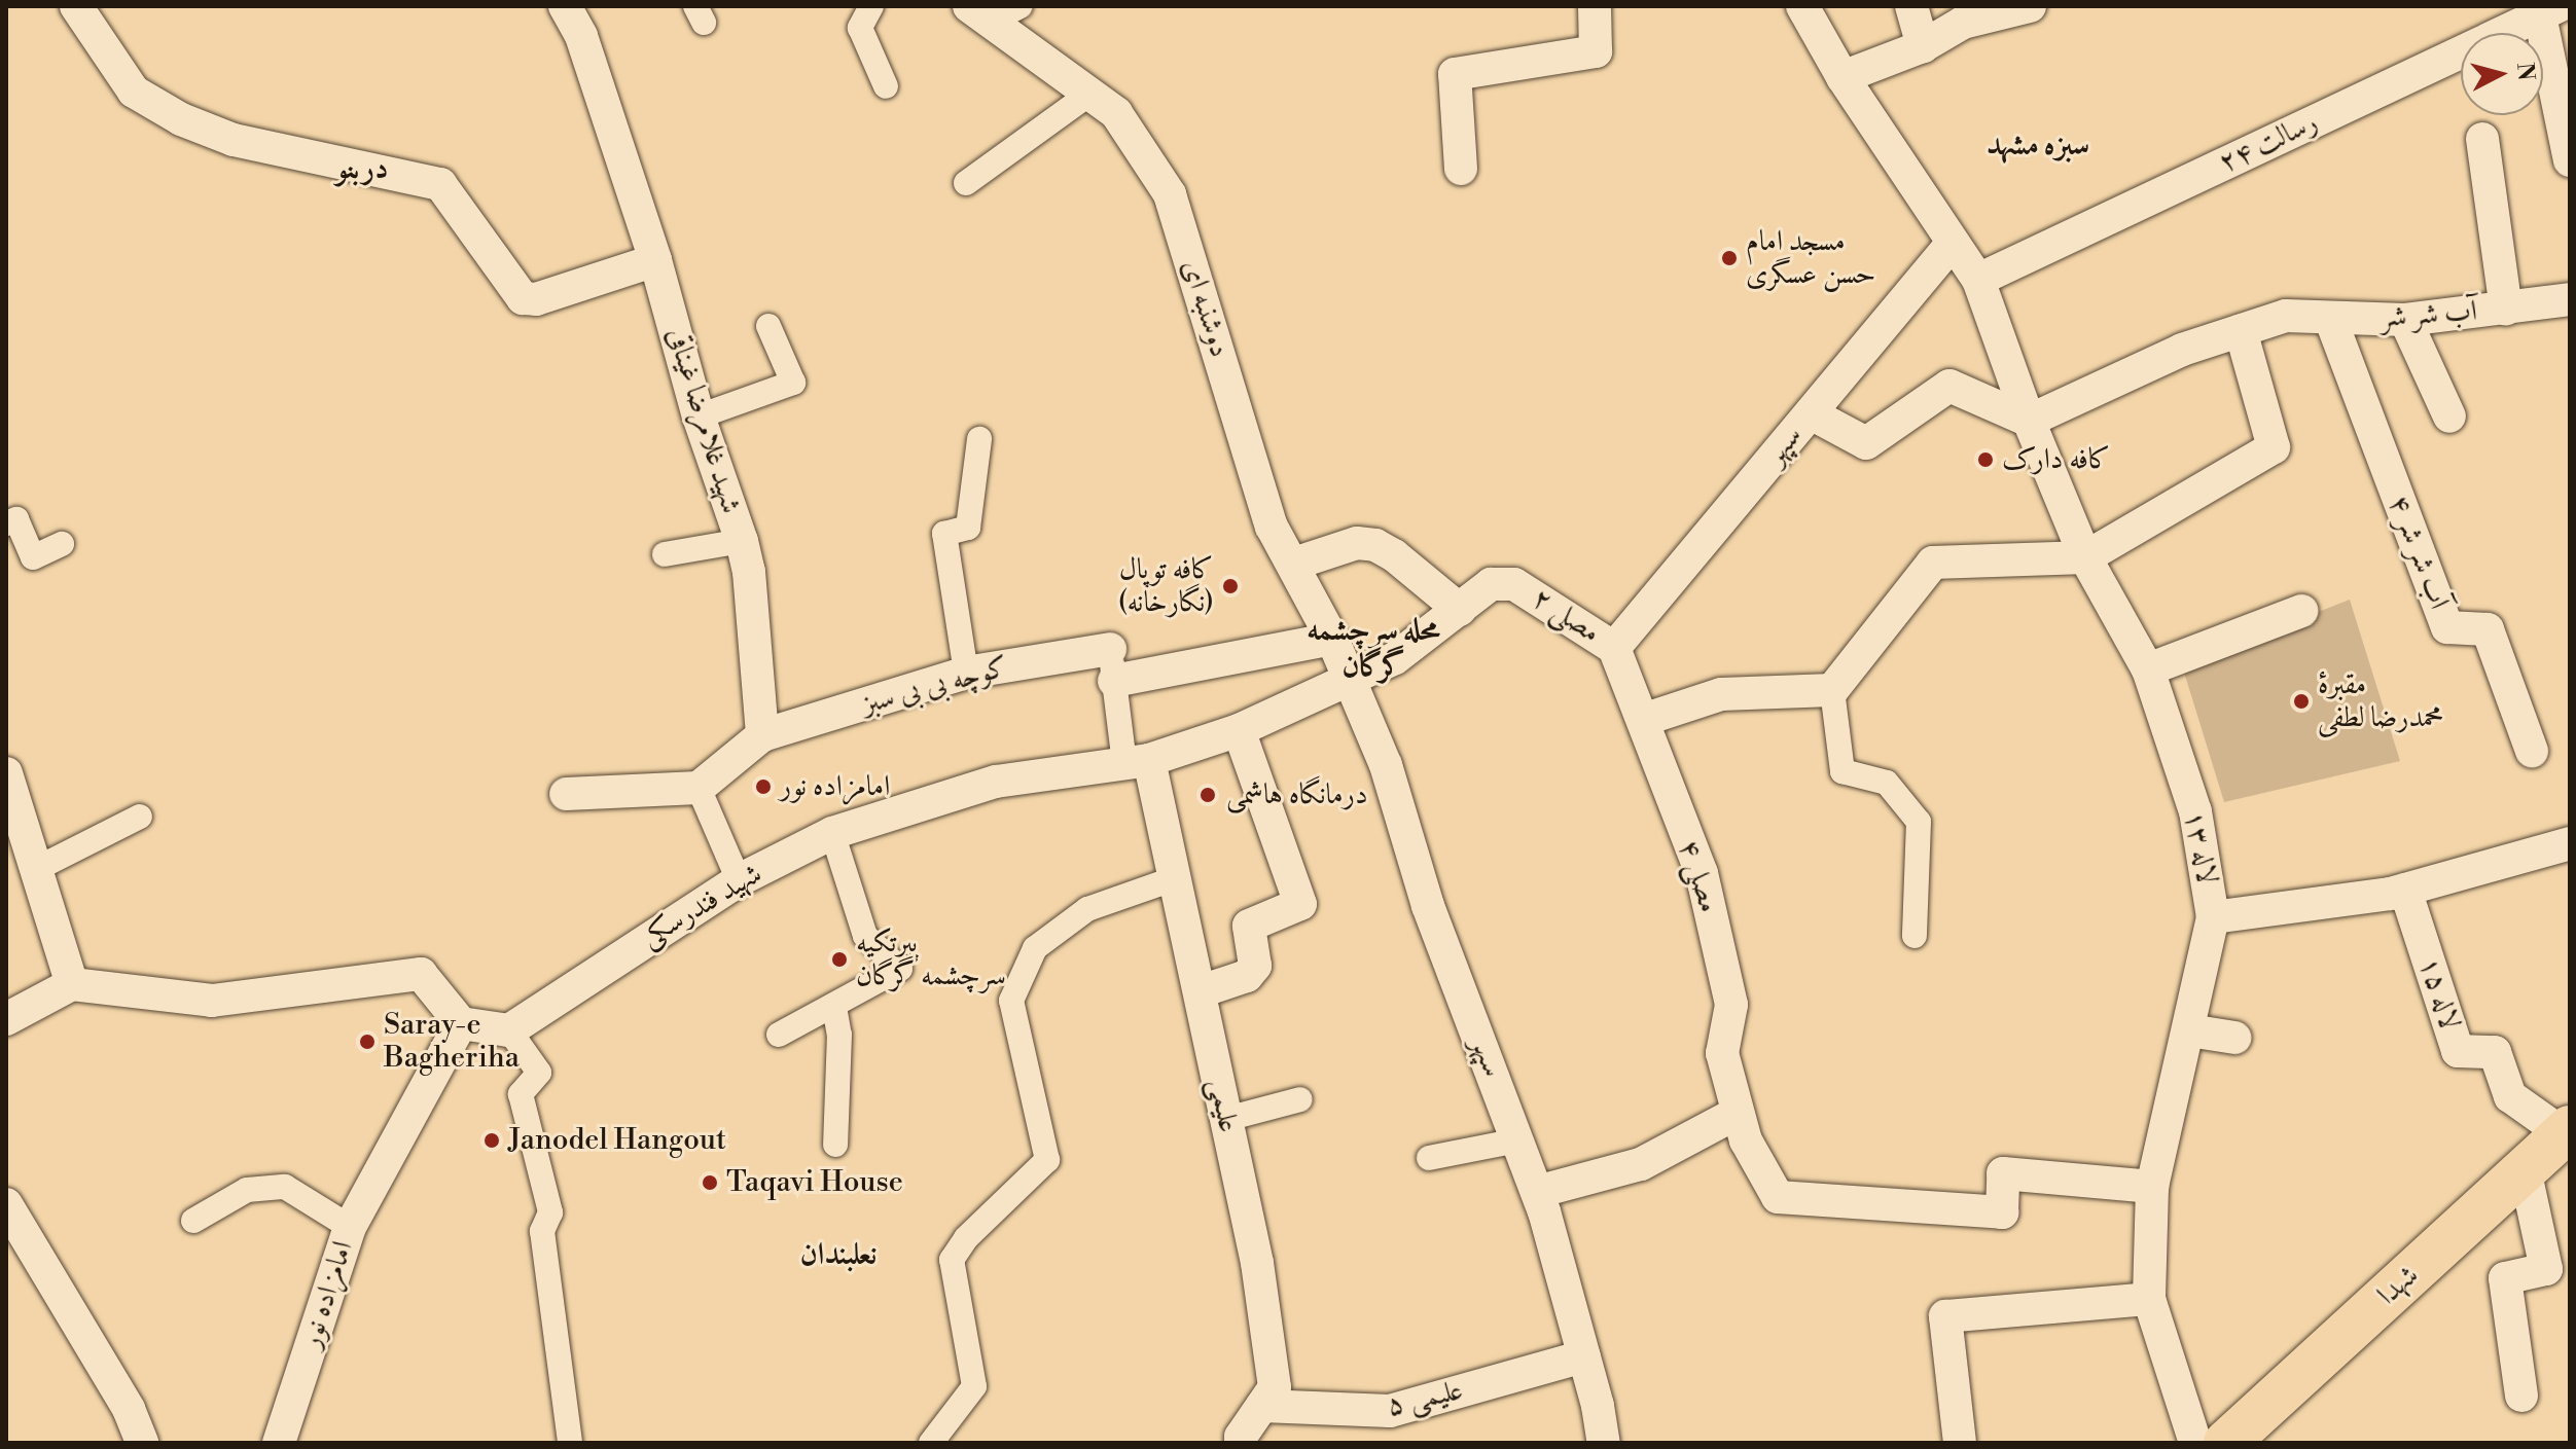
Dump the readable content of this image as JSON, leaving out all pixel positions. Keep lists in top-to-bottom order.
{
  "streets": {
    "main road": ["شهدا"],
    "street": [
      "۲۴ رسالت",
      "دوشنبه ای",
      "آب شر شر",
      "شهید غلامرضا غیناقی",
      "سپهر",
      "۴ آب شر شر",
      "۲ مصلی",
      "کوچه بی بی سبز",
      "لاله ۱۳",
      "۴ مصلی",
      "شهید فندرسکی",
      "۱۵ لاله",
      "علیمی",
      "امامزاده نور",
      "۵ علیمی"
    ]
  },
  "crossings": [
    ["۲۴ رسالت", "لاله ۱۳"],
    ["دوشنبه ای", "سپهر"],
    ["دوشنبه ای", "۲ مصلی"],
    ["دوشنبه ای", "کوچه بی بی سبز"],
    ["دوشنبه ای", "شهید فندرسکی"],
    ["آب شر شر", "۴ آب شر شر"],
    ["شهید غلامرضا غیناقی", "کوچه بی بی سبز"],
    ["سپهر", "۲ مصلی"],
    ["سپهر", "لاله ۱۳"],
    ["سپهر", "۴ مصلی"],
    ["سپهر", "شهید فندرسکی"],
    ["سپهر", "۵ علیمی"],
    ["۲ مصلی", "۴ مصلی"],
    ["۲ مصلی", "شهید فندرسکی"],
    ["لاله ۱۳", "۴ مصلی"],
    ["شهید فندرسکی", "علیمی"],
    ["۱۵ لاله", "شهدا"],
    ["علیمی", "۵ علیمی"]
  ],
  "districts": [
    "سبزه مشهد",
    "دربنو",
    "محله سرچشمه گرگان",
    "نعلبندان"
  ],
  "places": [
    "مسجد امام حسن عسگری",
    "کافه دارک",
    "کافه توپال (نگارخانه)",
    "مقبرهٔ محمدرضا لطفی",
    "امامزاده نور",
    "درمانگاه هاشمی",
    "پیرتکیه سرچشمه گرگان",
    "Saray-e Bagheriha",
    "Janodel Hangout",
    "Taqavi House"
  ],
  "north": "right"
}
